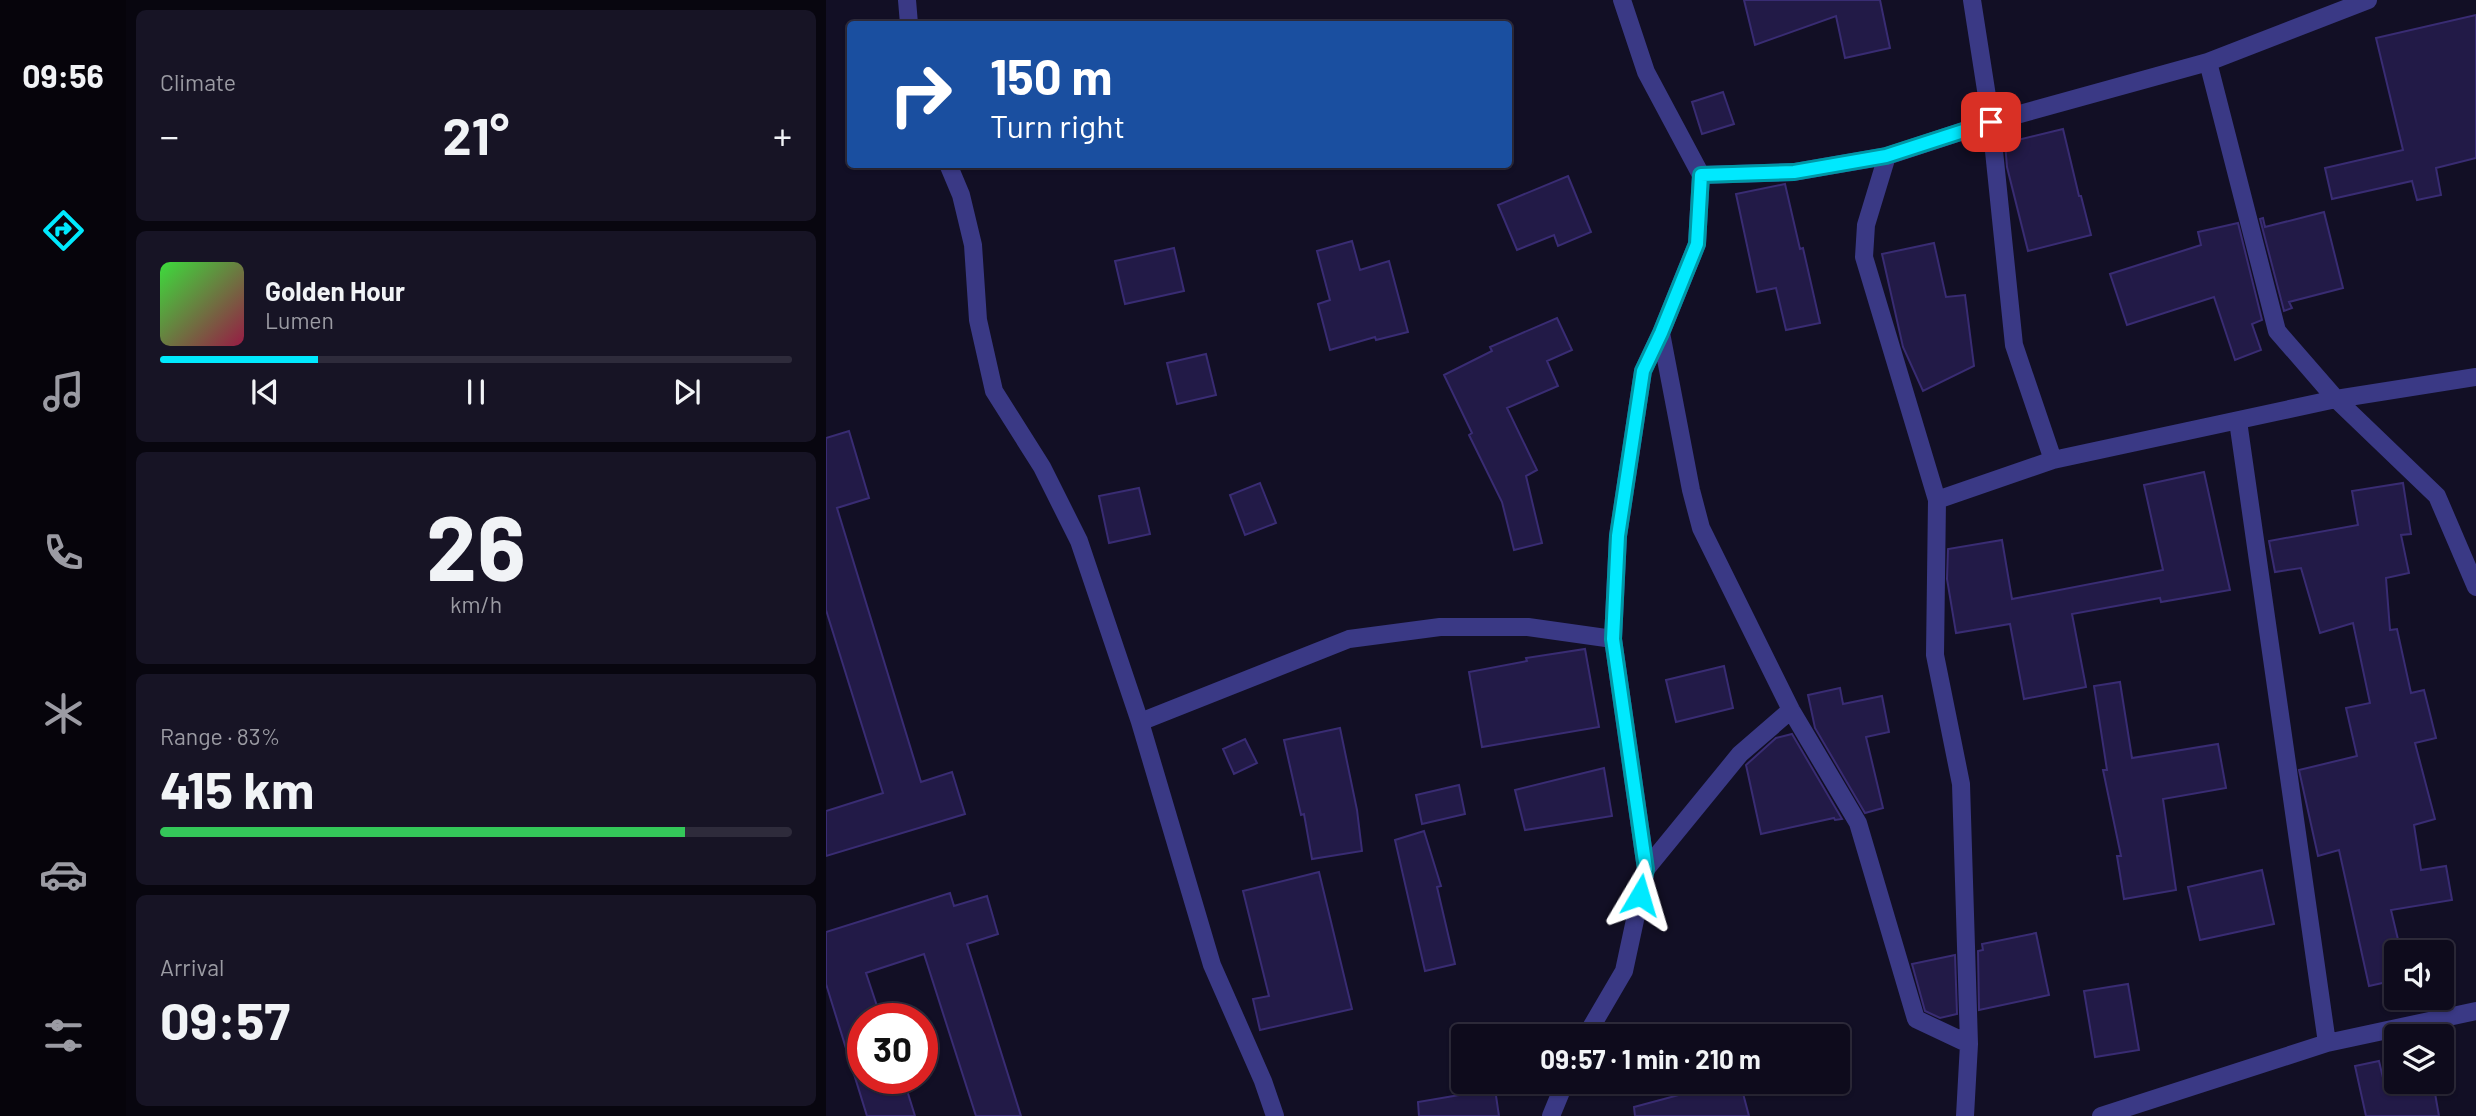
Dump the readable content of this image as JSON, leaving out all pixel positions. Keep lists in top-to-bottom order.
{
  "page": {
    "tabs": "09:56",
    "tile": [
      "Climate",
      ["26", "km/h"],
      ["Range · 83%", "415 km"],
      ["Arrival", "09:57"]
    ],
    "turn": ["150 m", "Turn right"],
    "heat": ["−", "21°", "+"],
    "song": ["Golden Hour", "Lumen"],
    "limit": "30",
    "trip": "09:57 · 1 min · 210 m"
  }
}
